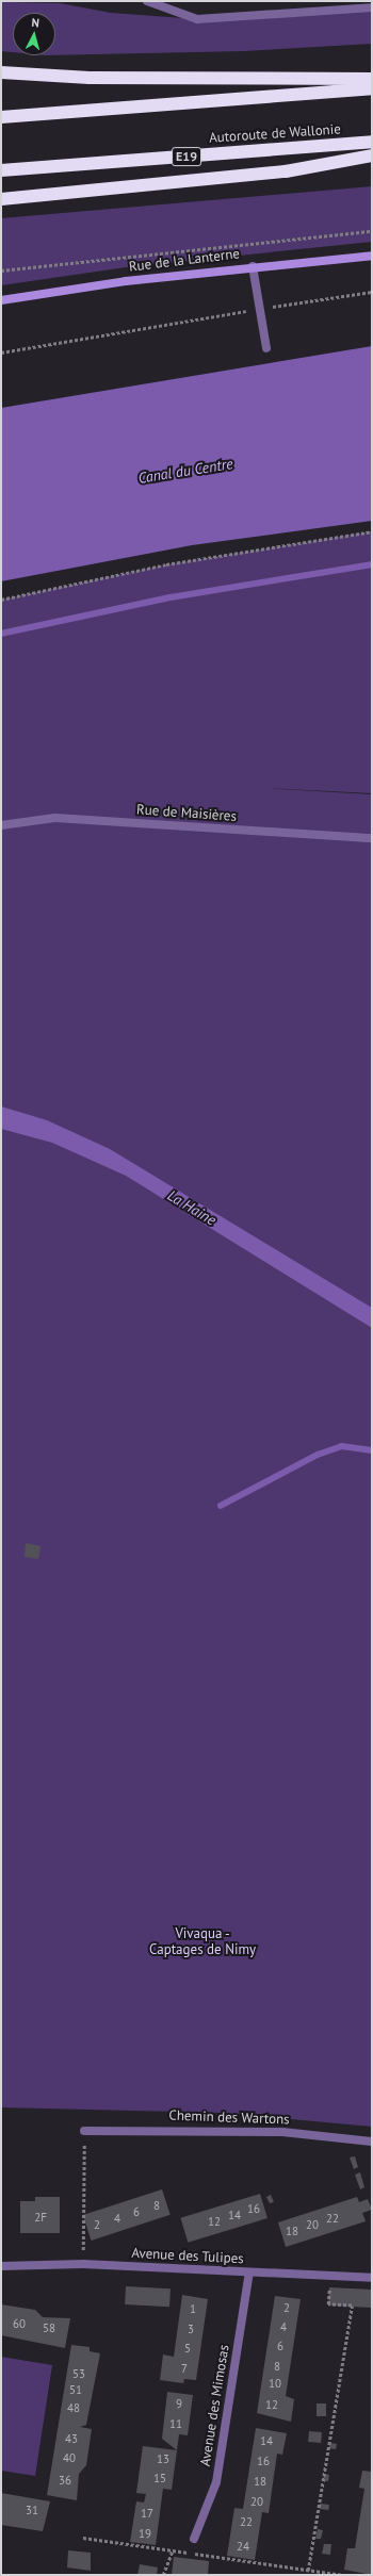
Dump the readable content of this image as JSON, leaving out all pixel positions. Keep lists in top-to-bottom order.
{
  "streets": {
    "highway": ["Autoroute de Wallonie", "E19"],
    "main road": ["Rue de la Lanterne"],
    "street": [
      "Rue de Maisières",
      "Chemin des Wartons",
      "Avenue des Tulipes",
      "Avenue des Mimosas"
    ]
  },
  "crossings": [
    ["Avenue des Tulipes", "Avenue des Mimosas"]
  ],
  "water": ["Canal du Centre", "La Haine"],
  "parks": ["Vivaqua - Captages de Nimy"],
  "house_numbers": [
    "8",
    "16",
    "6",
    "14",
    "2F",
    "4",
    "22",
    "12",
    "2",
    "20",
    "18",
    "2",
    "1",
    "60",
    "4",
    "58",
    "3",
    "6",
    "5",
    "8",
    "7",
    "53",
    "10",
    "51",
    "9",
    "12",
    "48",
    "11",
    "43",
    "14",
    "40",
    "13",
    "16",
    "15",
    "36",
    "18",
    "20",
    "31",
    "17",
    "22",
    "19",
    "24"
  ],
  "north": "top"
}
